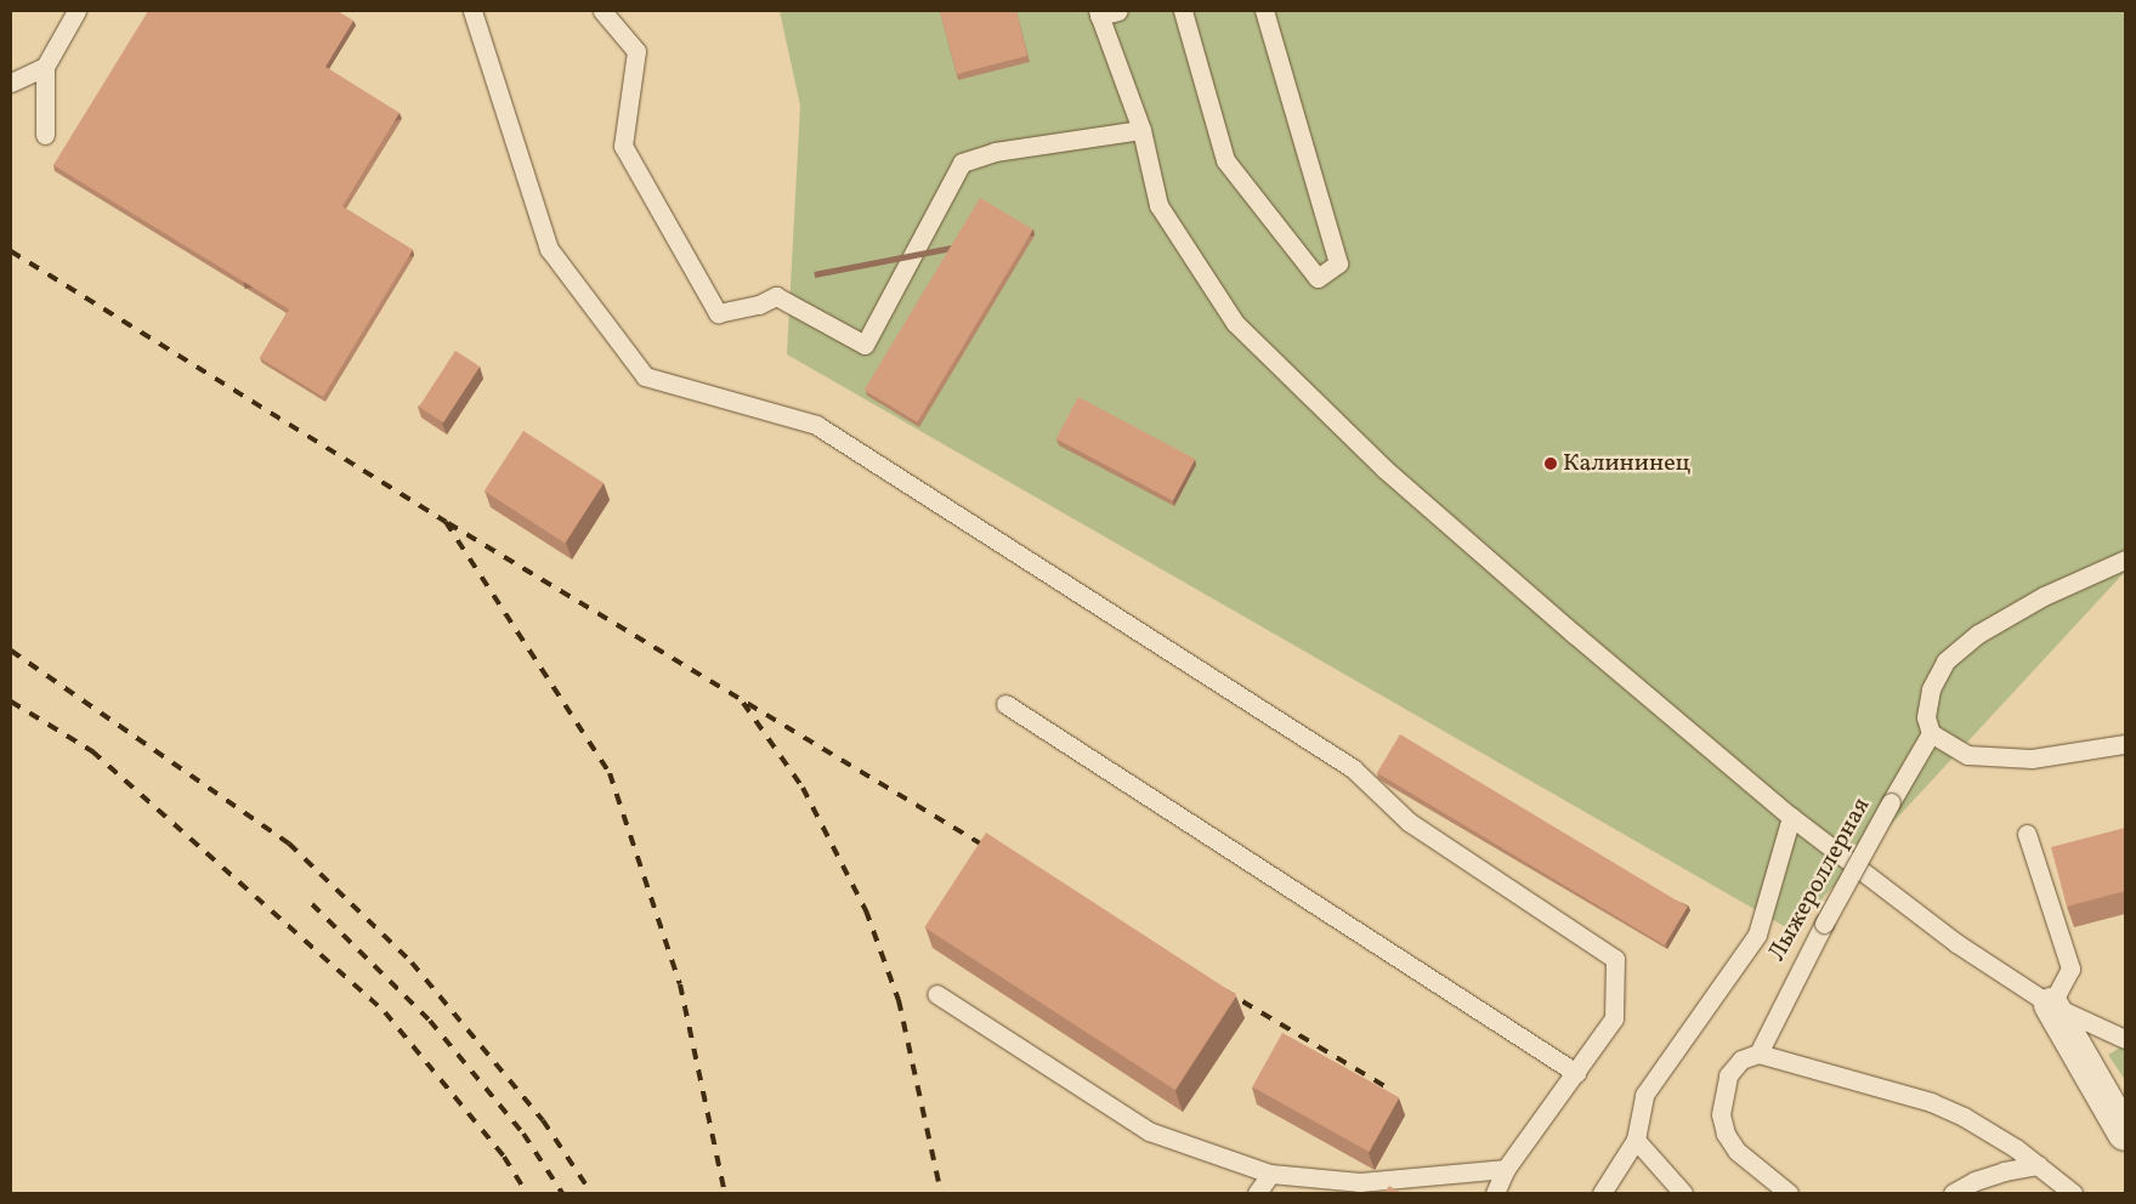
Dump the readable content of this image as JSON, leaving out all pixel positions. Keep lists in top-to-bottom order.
{
  "streets": {
    "lane": ["Лыжероллерная"]
  },
  "places": ["Калининец"]
}
